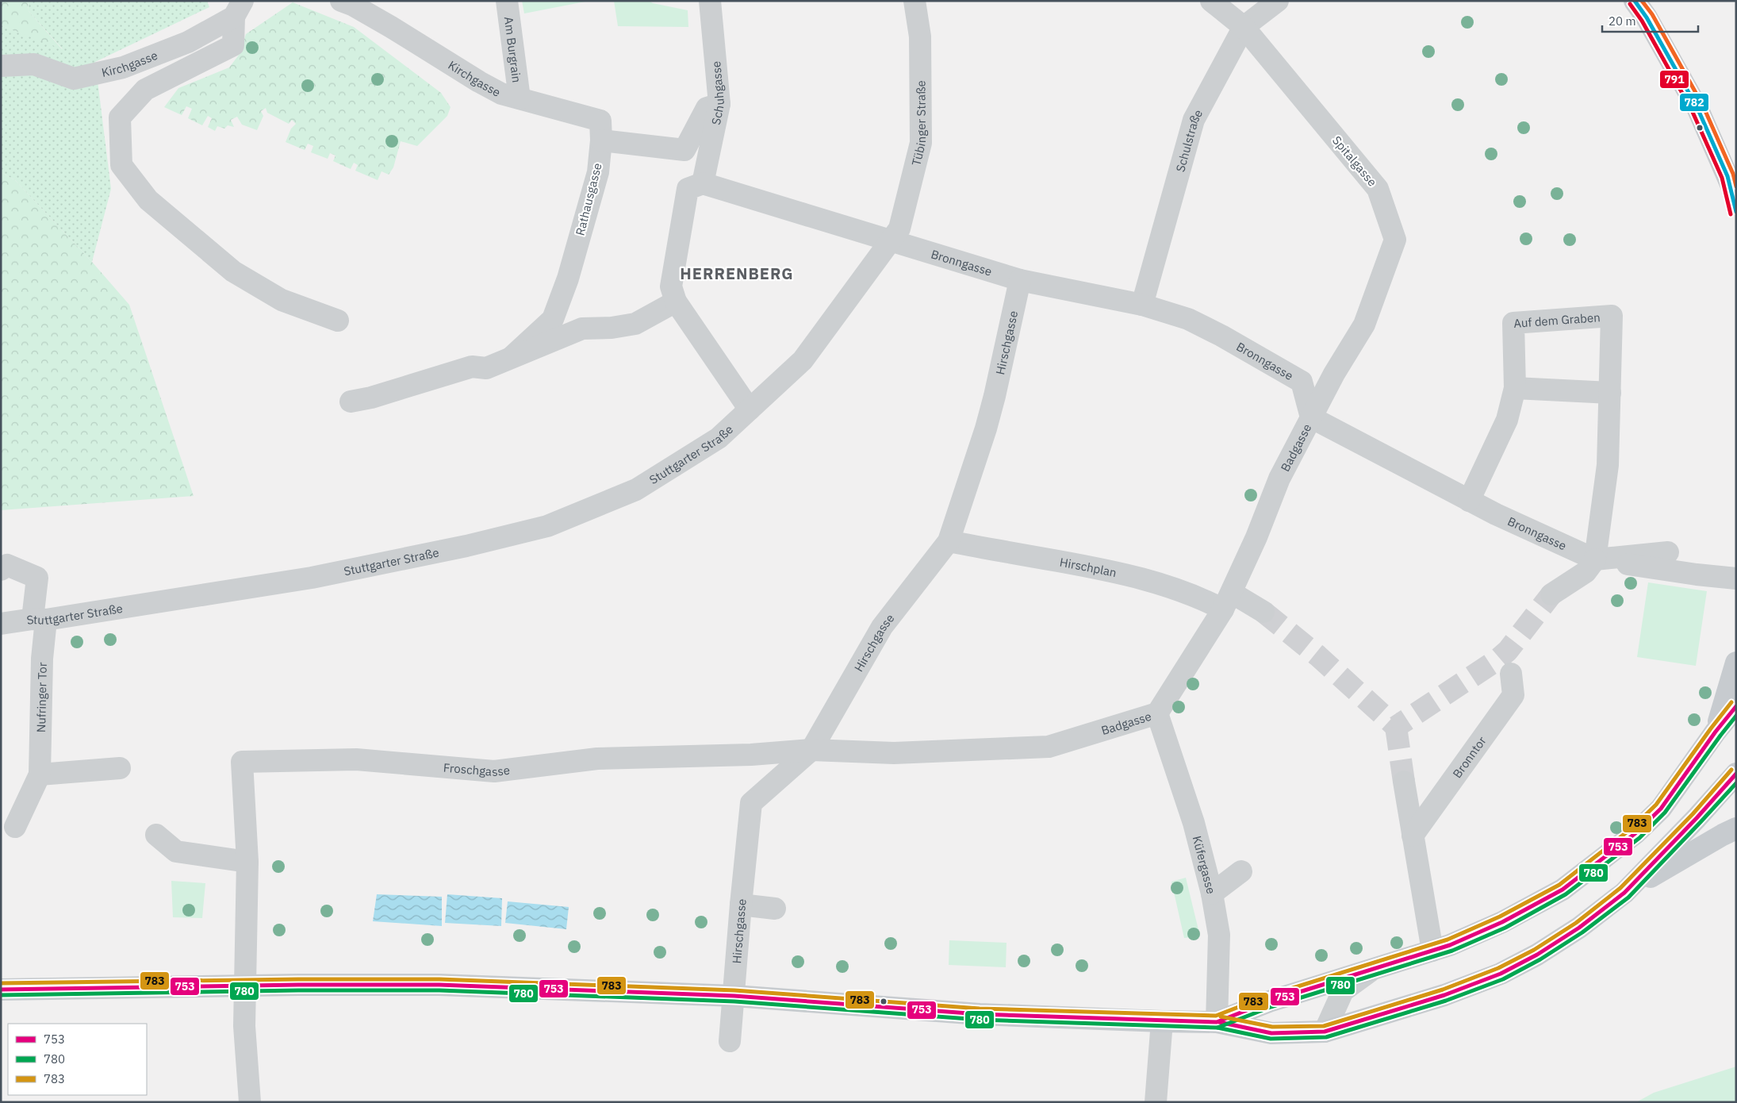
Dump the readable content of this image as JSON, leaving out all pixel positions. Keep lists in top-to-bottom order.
{
  "streets": {
    "street": [
      "Am Burgrain",
      "Kirchgasse",
      "Schuhgasse",
      "Tübinger Straße",
      "Schulstraße",
      "Spitalgasse",
      "Rathausgasse",
      "Bronngasse",
      "Auf dem Graben",
      "Hirschgasse",
      "Badgasse",
      "Stuttgarter Straße",
      "Hirschplan",
      "Nufringer Tor",
      "Bronntor",
      "Froschgasse",
      "Küfergasse"
    ]
  },
  "crossings": [
    ["Am Burgrain", "Kirchgasse"],
    ["Kirchgasse", "Rathausgasse"],
    ["Schuhgasse", "Bronngasse"],
    ["Tübinger Straße", "Bronngasse"],
    ["Tübinger Straße", "Stuttgarter Straße"],
    ["Schulstraße", "Spitalgasse"],
    ["Schulstraße", "Bronngasse"],
    ["Spitalgasse", "Bronngasse"],
    ["Spitalgasse", "Badgasse"],
    ["Bronngasse", "Auf dem Graben"],
    ["Bronngasse", "Hirschgasse"],
    ["Bronngasse", "Badgasse"],
    ["Hirschgasse", "Badgasse"],
    ["Hirschgasse", "Hirschplan"],
    ["Hirschgasse", "Froschgasse"],
    ["Badgasse", "Hirschplan"],
    ["Badgasse", "Froschgasse"],
    ["Badgasse", "Küfergasse"],
    ["Stuttgarter Straße", "Nufringer Tor"]
  ],
  "districts": ["HERRENBERG"],
  "lines": [
    "transit line 782",
    "transit line 791",
    "transit line 783",
    "transit line 753",
    "transit line 780"
  ],
  "legend": ["753", "780", "783"],
  "scale_bar": "20 m"
}
